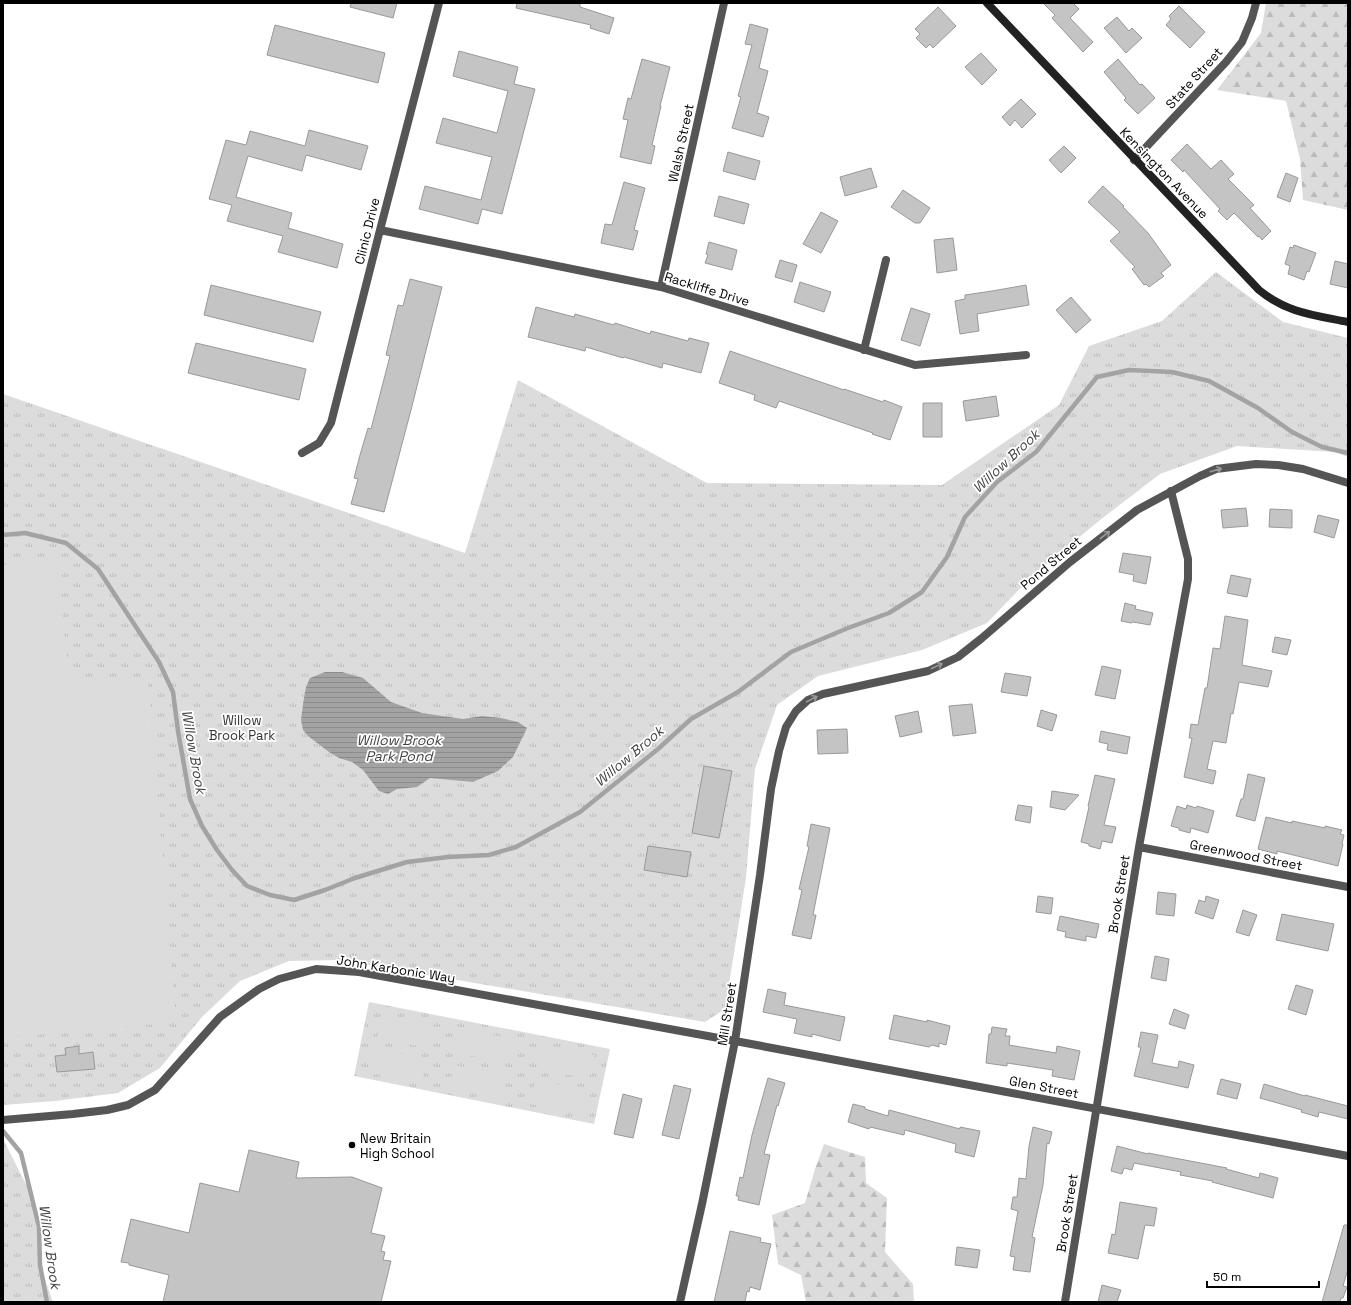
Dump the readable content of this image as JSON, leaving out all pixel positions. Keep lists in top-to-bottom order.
{
  "streets": {
    "main road": ["Kensington Avenue"],
    "street": [
      "State Street",
      "Walsh Street",
      "Clinic Drive",
      "Rackliffe Drive",
      "Pond Street",
      "Greenwood Street",
      "Brook Street",
      "John Karbonic Way",
      "Mill Street",
      "Glen Street"
    ]
  },
  "crossings": [
    ["State Street", "Kensington Avenue"],
    ["Walsh Street", "Rackliffe Drive"],
    ["Clinic Drive", "Rackliffe Drive"],
    ["Pond Street", "Brook Street"],
    ["Pond Street", "Mill Street"],
    ["Greenwood Street", "Brook Street"],
    ["Brook Street", "Glen Street"],
    ["John Karbonic Way", "Mill Street"],
    ["John Karbonic Way", "Glen Street"],
    ["Mill Street", "Glen Street"]
  ],
  "one_way": ["Pond Street"],
  "water": ["Willow Brook", "Willow Brook Park Pond"],
  "parks": ["Willow Brook Park"],
  "places": ["New Britain High School"],
  "scale_bar": "50 m"
}
